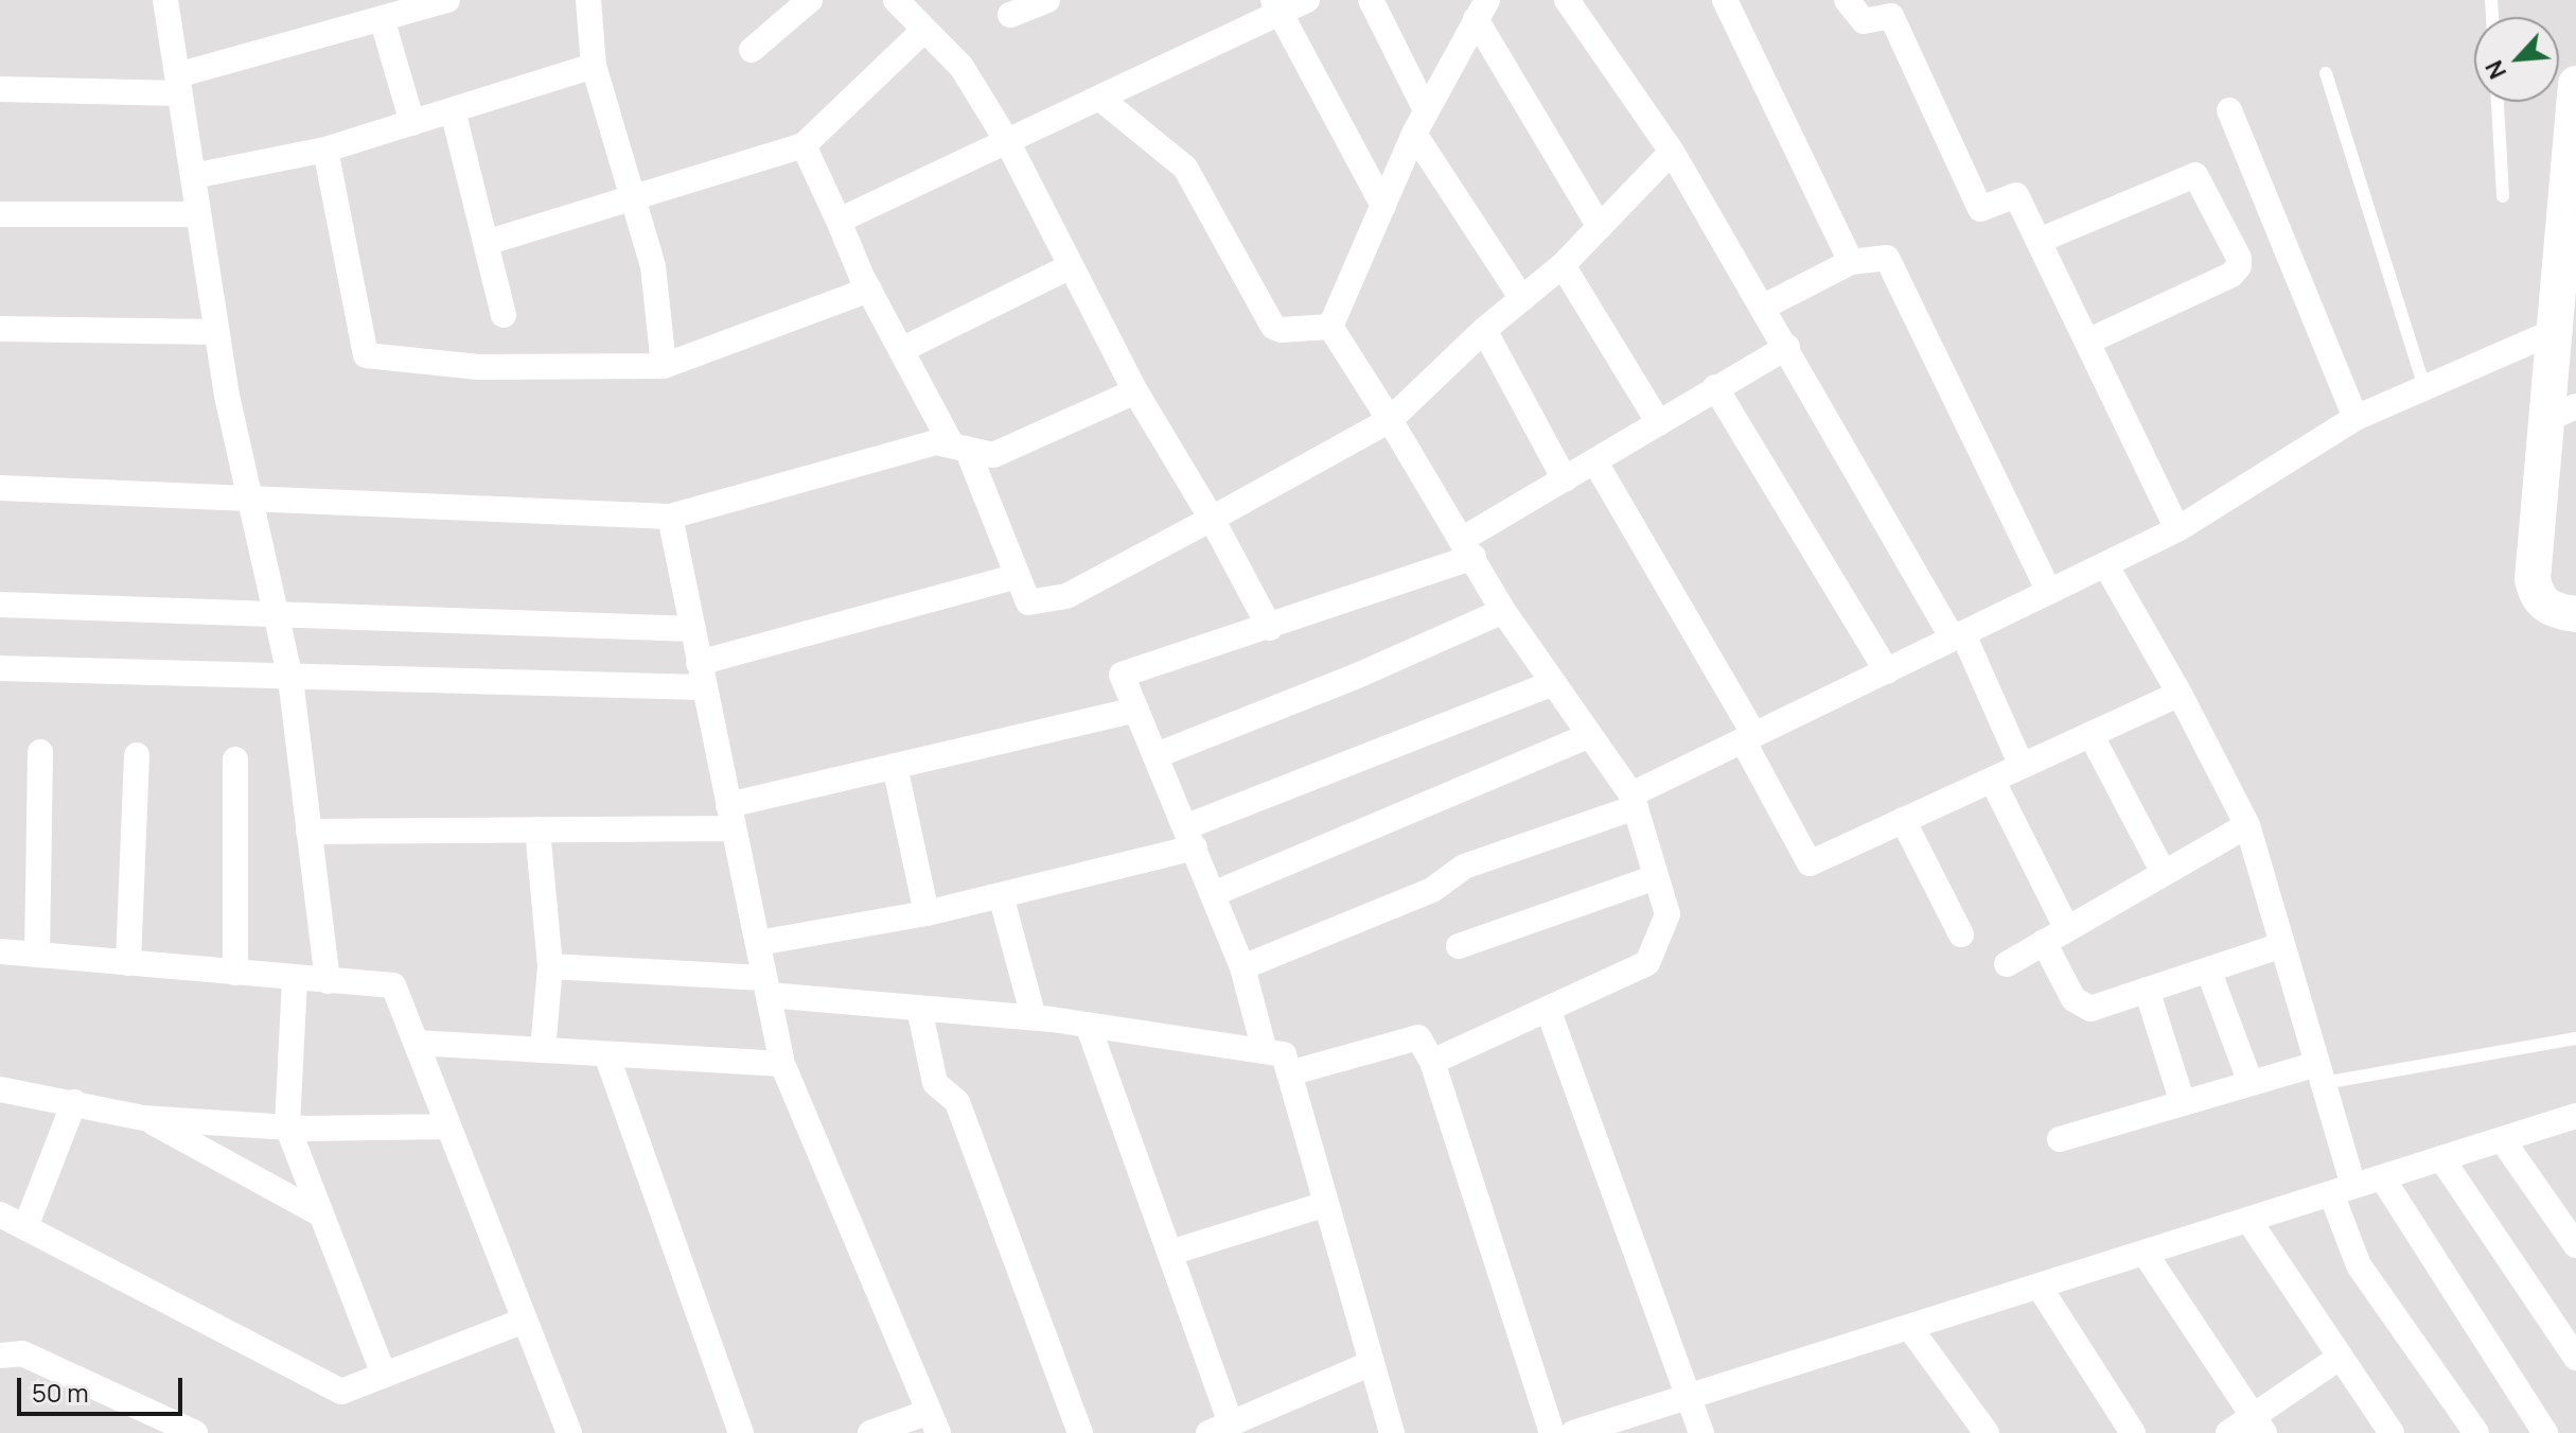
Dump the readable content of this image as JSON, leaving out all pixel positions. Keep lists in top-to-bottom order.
{
  "scale_bar": "50 m",
  "north": "bottom left"
}
